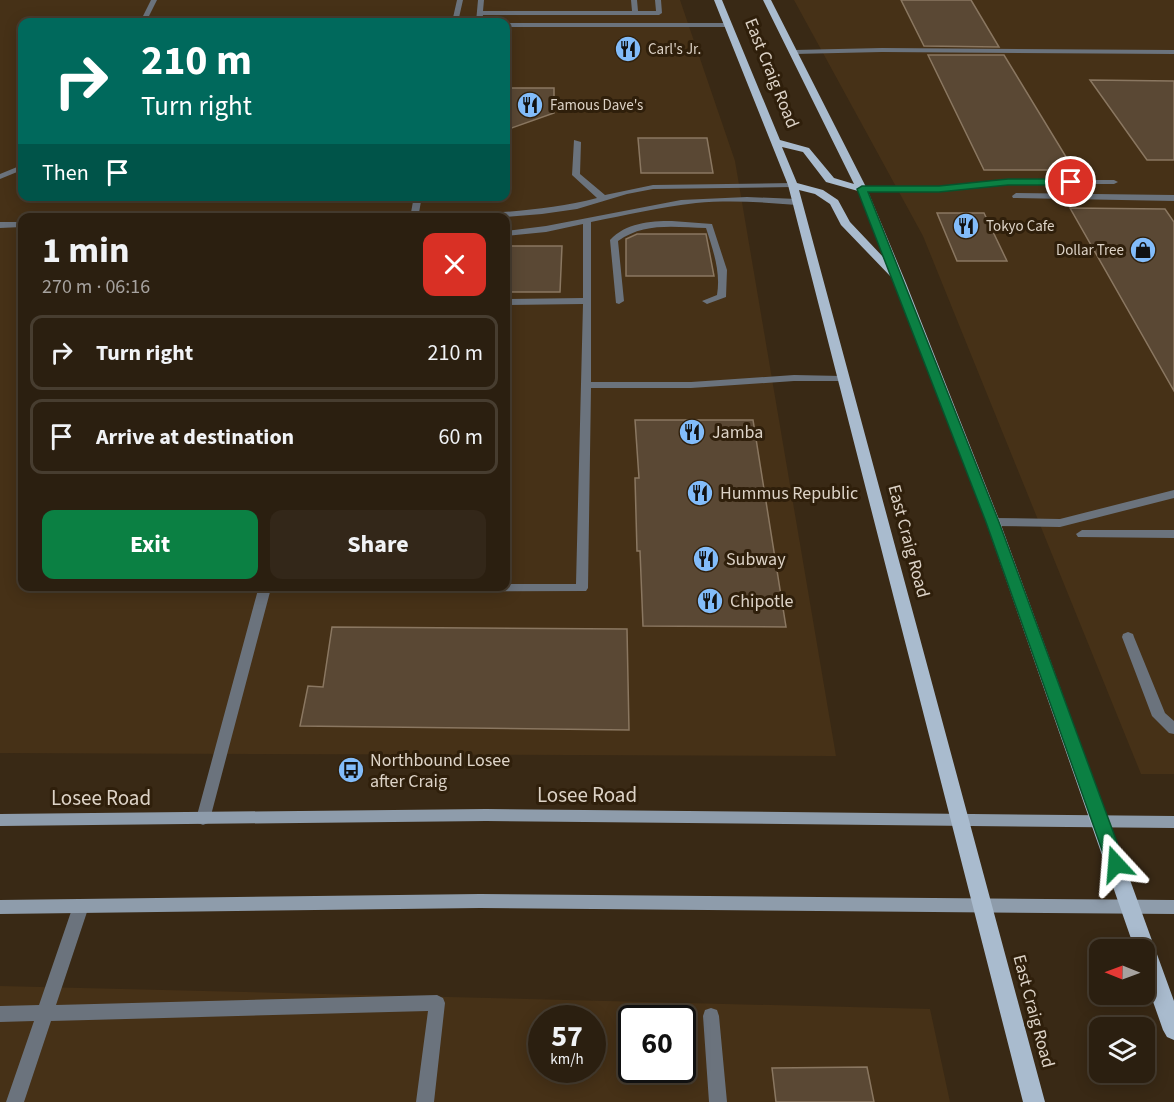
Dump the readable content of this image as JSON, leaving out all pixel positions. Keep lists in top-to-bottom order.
{
  "streets": {
    "main road": ["East Craig Road", "Losee Road"]
  },
  "crossings": [
    ["East Craig Road", "Losee Road"]
  ],
  "places": {
    "restaurant": [
      "Carl's Jr.",
      "Famous Dave's",
      "Tokyo Cafe",
      "Jamba",
      "Hummus Republic",
      "Subway",
      "Chipotle"
    ],
    "shop": ["Dollar Tree"],
    "bus stop": ["Northbound Losee after Craig"]
  },
  "north": "left",
  "page": {
    "turn": ["210 m", "Turn right"],
    "then": "Then",
    "heading": ["1 min", "270 m · 06:16"],
    "list": [
      {
        "name": "Turn right",
        "value": "210 m"
      },
      {
        "name": "Arrive at destination",
        "value": "60 m"
      }
    ],
    "buttons": ["Exit", "Share"],
    "speed": "57 km/h",
    "limit": "60"
  }
}
